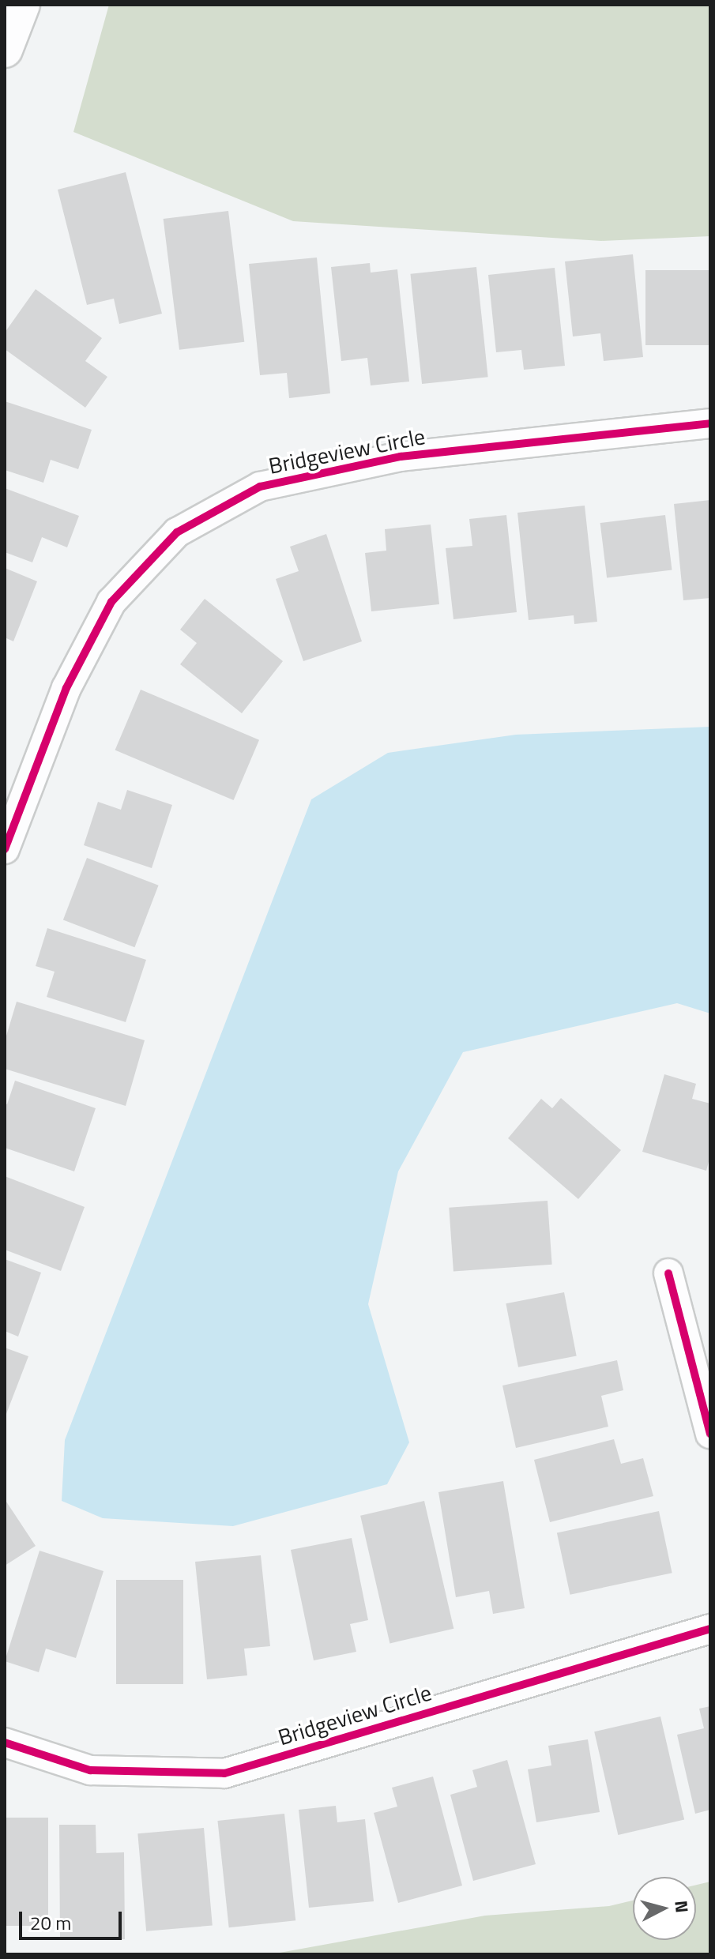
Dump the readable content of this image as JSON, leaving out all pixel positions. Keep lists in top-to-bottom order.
{
  "streets": {
    "street": ["Bridgeview Circle"]
  },
  "scale_bar": "20 m",
  "north": "right"
}
